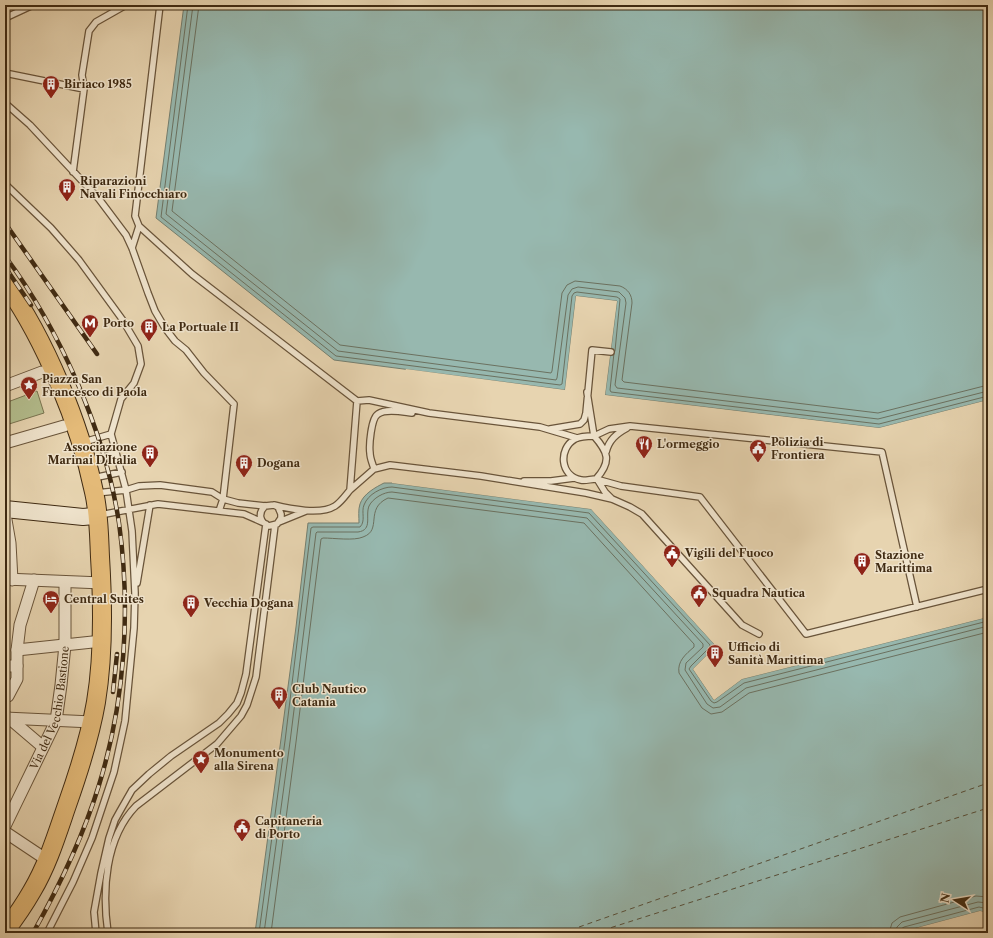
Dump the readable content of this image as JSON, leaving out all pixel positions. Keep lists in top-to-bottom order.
{
  "streets": {
    "street": ["Via del Vecchio Bastione"]
  },
  "places": {
    "building": [
      "Biriaco 1985",
      "Riparazioni Navali Finocchiaro",
      "La Portuale II",
      "Associazione Marinai D'Italia",
      "Dogana",
      "Stazione Marittima",
      "Vecchia Dogana",
      "Ufficio di Sanità Marittima",
      "Club Nautico Catania"
    ],
    "metro station": ["Porto"],
    "place": ["Piazza San Francesco di Paola", "Monumento alla Sirena"],
    "restaurant": ["L'ormeggio"],
    "public building": [
      "Polizia di Frontiera",
      "Vigili del Fuoco",
      "Squadra Nautica",
      "Capitaneria di Porto"
    ],
    "hotel": ["Central Suites"]
  },
  "north": "left"
}
